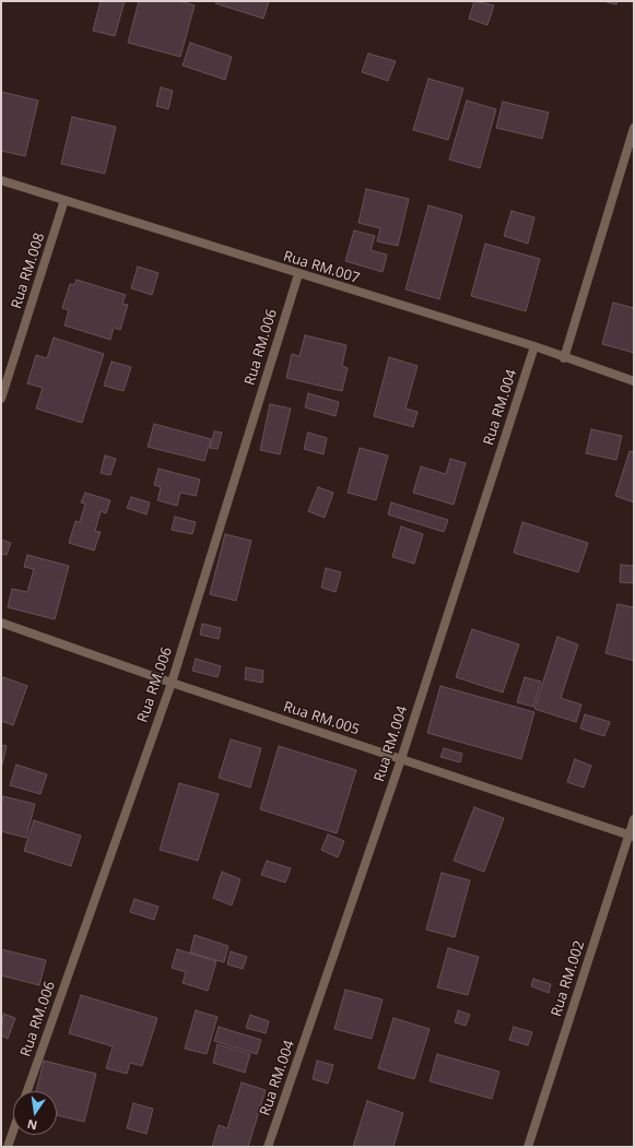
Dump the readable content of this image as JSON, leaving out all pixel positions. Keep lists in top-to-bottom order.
{
  "streets": {
    "street": [
      "Rua RM.007",
      "Rua RM.008",
      "Rua RM.006",
      "Rua RM.004",
      "Rua RM.005",
      "Rua RM.002"
    ]
  },
  "crossings": [
    ["Rua RM.007", "Rua RM.008"],
    ["Rua RM.007", "Rua RM.006"],
    ["Rua RM.007", "Rua RM.004"],
    ["Rua RM.006", "Rua RM.005"],
    ["Rua RM.004", "Rua RM.005"],
    ["Rua RM.005", "Rua RM.002"]
  ],
  "north": "bottom"
}
